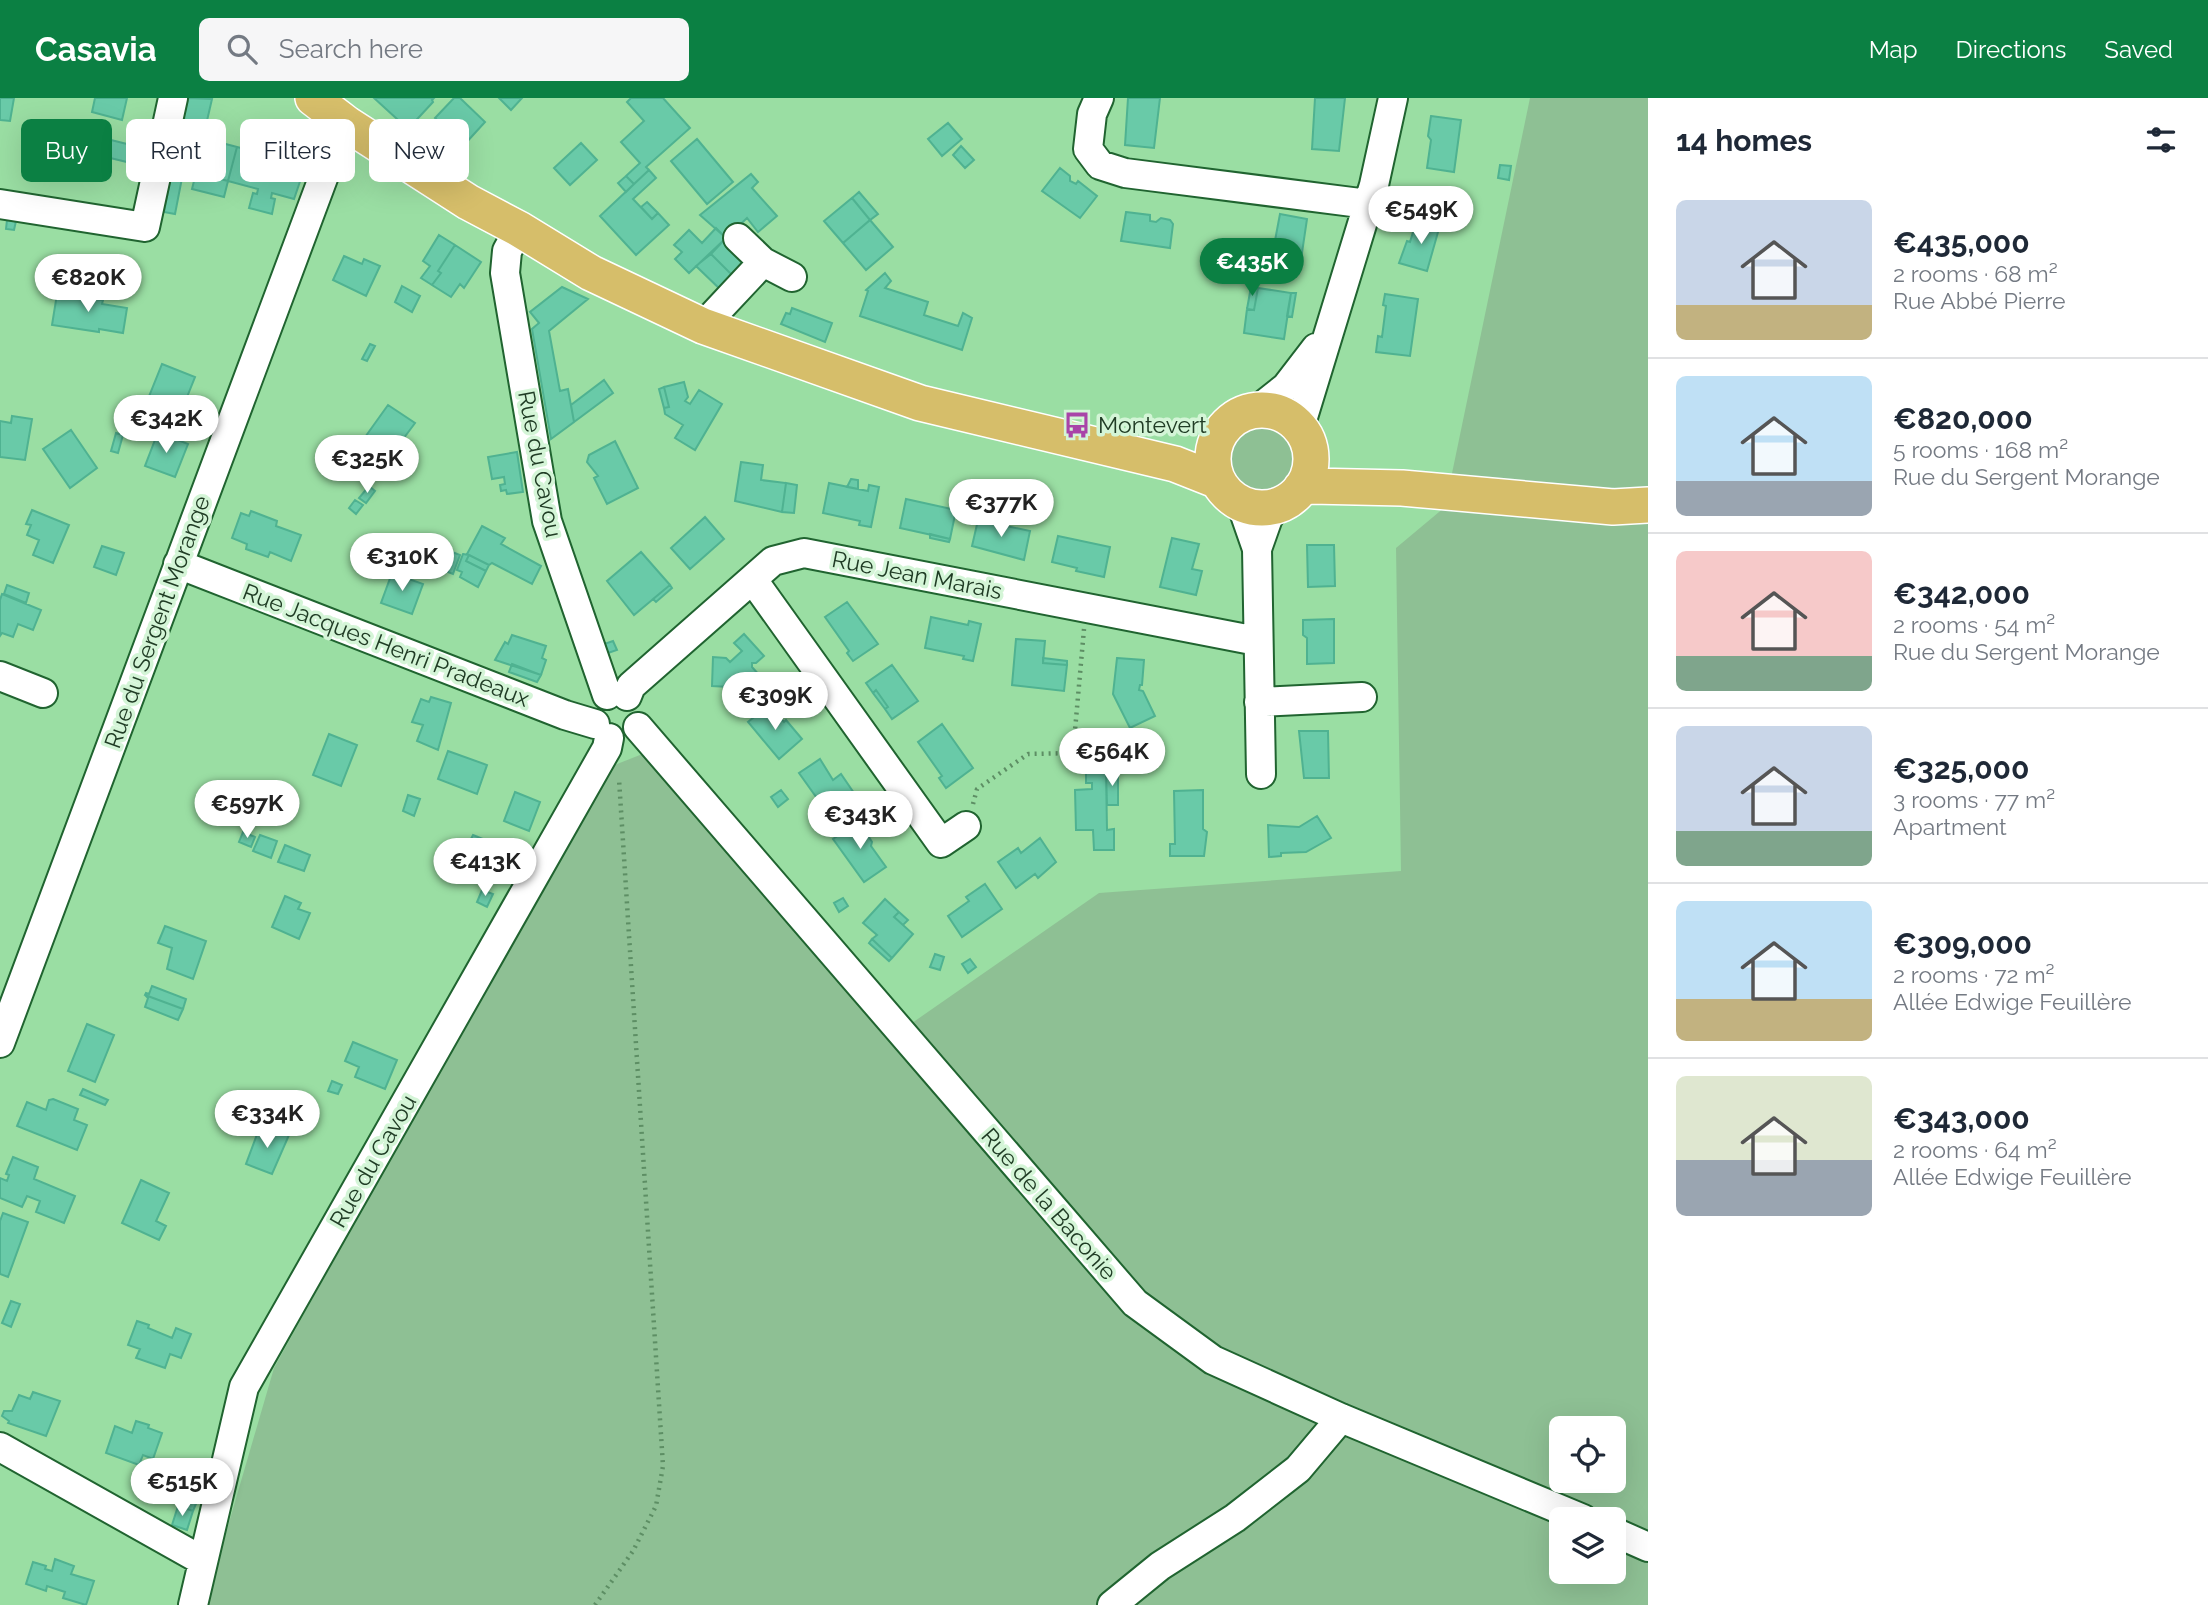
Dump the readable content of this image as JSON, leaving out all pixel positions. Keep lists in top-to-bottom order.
{
  "streets": {
    "street": [
      "Rue du Cavou",
      "Rue Jean Marais",
      "Rue du Sergent Morange",
      "Rue Jacques Henri Pradeaux",
      "Rue de la Baconie"
    ]
  },
  "crossings": [
    ["Rue du Cavou", "Rue Jean Marais"],
    ["Rue du Cavou", "Rue Jacques Henri Pradeaux"],
    ["Rue du Cavou", "Rue de la Baconie"],
    ["Rue du Sergent Morange", "Rue Jacques Henri Pradeaux"],
    ["Rue Jacques Henri Pradeaux", "Rue de la Baconie"]
  ],
  "places": {
    "bus stop": ["Montevert"]
  },
  "page": {
    "header": "Casavia",
    "search": "Search here",
    "nav": ["Map", "Directions", "Saved"],
    "heading": "14 homes",
    "chip": [
      "Buy",
      "Rent",
      "Filters",
      "New"
    ],
    "list": [
      {
        "name": "€435,000",
        "note": "2 rooms · 68 m² · Rue Abbé Pierre"
      },
      {
        "name": "€820,000",
        "note": "5 rooms · 168 m² · Rue du Sergent Morange"
      },
      {
        "name": "€342,000",
        "note": "2 rooms · 54 m² · Rue du Sergent Morange"
      },
      {
        "name": "€325,000",
        "note": "3 rooms · 77 m² · Apartment"
      },
      {
        "name": "€309,000",
        "note": "2 rooms · 72 m² · Allée Edwige Feuillère"
      },
      {
        "name": "€343,000",
        "note": "2 rooms · 64 m² · Allée Edwige Feuillère"
      }
    ],
    "price": [
      "€549K",
      "€435K",
      "€820K",
      "€342K",
      "€325K",
      "€377K",
      "€310K",
      "€309K",
      "€564K",
      "€597K",
      "€343K",
      "€413K",
      "€334K",
      "€515K"
    ]
  }
}
